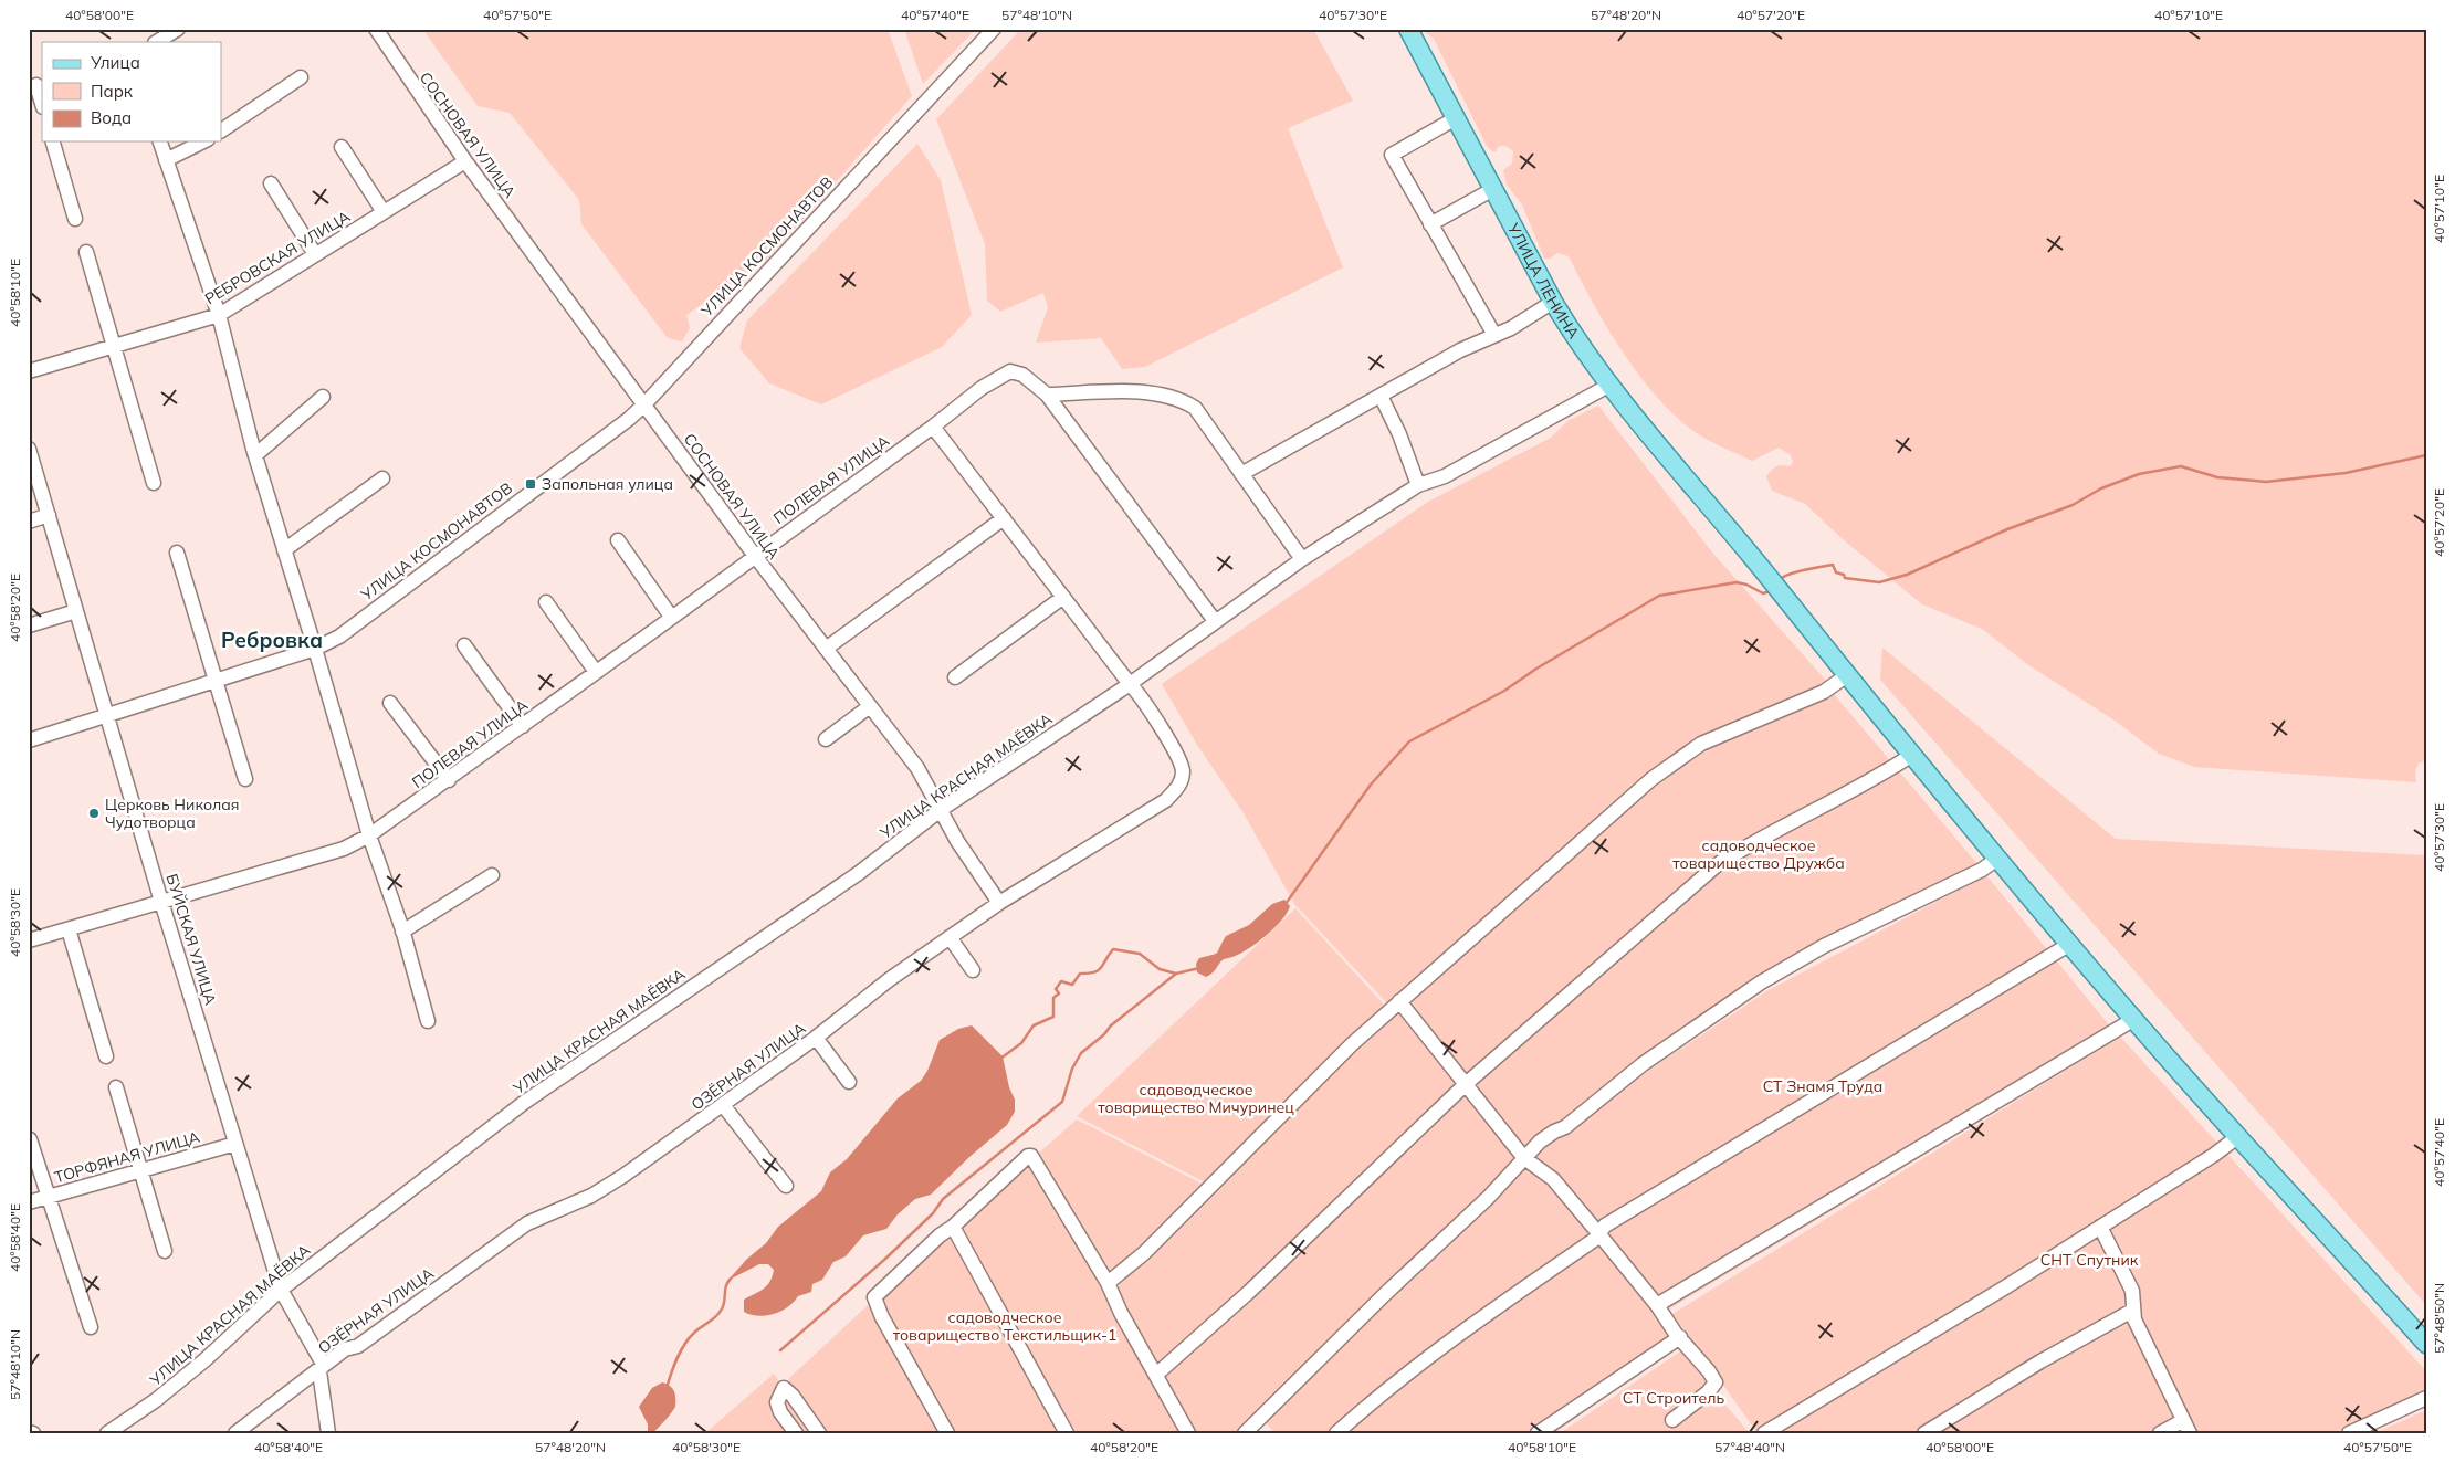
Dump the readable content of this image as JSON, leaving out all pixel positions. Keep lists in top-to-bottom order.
{
  "streets": {
    "main road": ["УЛИЦА ЛЕНИНА"],
    "street": [
      "СОСНОВАЯ УЛИЦА",
      "УЛИЦА КОСМОНАВТОВ",
      "РЕБРОВСКАЯ УЛИЦА",
      "ПОЛЕВАЯ УЛИЦА",
      "УЛИЦА КРАСНАЯ МАЁВКА",
      "БУЙСКАЯ УЛИЦА",
      "ОЗЁРНАЯ УЛИЦА",
      "ТОРФЯНАЯ УЛИЦА"
    ]
  },
  "crossings": [
    ["СОСНОВАЯ УЛИЦА", "УЛИЦА КОСМОНАВТОВ"],
    ["СОСНОВАЯ УЛИЦА", "РЕБРОВСКАЯ УЛИЦА"],
    ["СОСНОВАЯ УЛИЦА", "ПОЛЕВАЯ УЛИЦА"],
    ["СОСНОВАЯ УЛИЦА", "УЛИЦА КРАСНАЯ МАЁВКА"],
    ["СОСНОВАЯ УЛИЦА", "ОЗЁРНАЯ УЛИЦА"],
    ["УЛИЦА КОСМОНАВТОВ", "БУЙСКАЯ УЛИЦА"],
    ["УЛИЦА ЛЕНИНА", "УЛИЦА КРАСНАЯ МАЁВКА"],
    ["ПОЛЕВАЯ УЛИЦА", "БУЙСКАЯ УЛИЦА"],
    ["УЛИЦА КРАСНАЯ МАЁВКА", "БУЙСКАЯ УЛИЦА"],
    ["УЛИЦА КРАСНАЯ МАЁВКА", "ОЗЁРНАЯ УЛИЦА"],
    ["БУЙСКАЯ УЛИЦА", "ОЗЁРНАЯ УЛИЦА"],
    ["БУЙСКАЯ УЛИЦА", "ТОРФЯНАЯ УЛИЦА"]
  ],
  "districts": ["Ребровка"],
  "parks": [
    "садоводческое товарищество Дружба",
    "СТ Знамя Труда",
    "садоводческое товарищество Мичуринец",
    "СНТ Спутник",
    "садоводческое товарищество Текстильщик-1",
    "СТ Строитель"
  ],
  "places": {
    "transit": ["Запольная улица"],
    "other": ["Церковь Николая Чудотворца"]
  },
  "legend": ["Улица", "Парк", "Вода"],
  "coordinates": [
    "40°58'00\"E",
    "40°57'50\"E",
    "40°57'40\"E",
    "57°48'10\"N",
    "40°57'30\"E",
    "57°48'20\"N",
    "40°57'20\"E",
    "40°57'10\"E",
    "40°58'10\"E",
    "40°58'20\"E",
    "40°58'30\"E",
    "40°58'40\"E",
    "57°48'50\"N",
    "57°48'40\"N"
  ]
}
